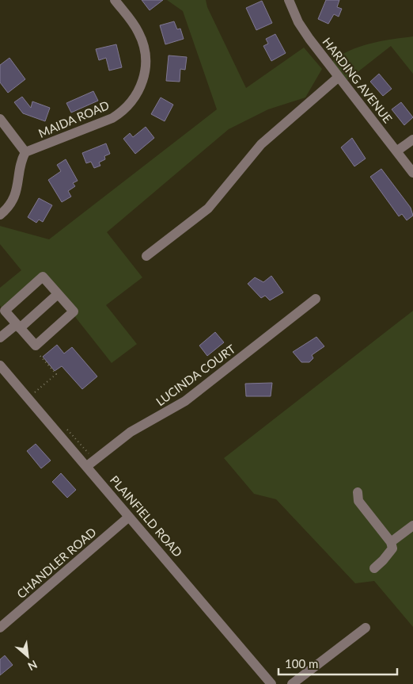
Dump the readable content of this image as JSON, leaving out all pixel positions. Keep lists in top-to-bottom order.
{
  "streets": {
    "street": [
      "HARDING AVENUE",
      "MAIDA ROAD",
      "LUCINDA COURT",
      "PLAINFIELD ROAD",
      "CHANDLER ROAD"
    ]
  },
  "crossings": [
    ["LUCINDA COURT", "PLAINFIELD ROAD"],
    ["PLAINFIELD ROAD", "CHANDLER ROAD"]
  ],
  "scale_bar": "100 m",
  "north": "bottom right"
}
